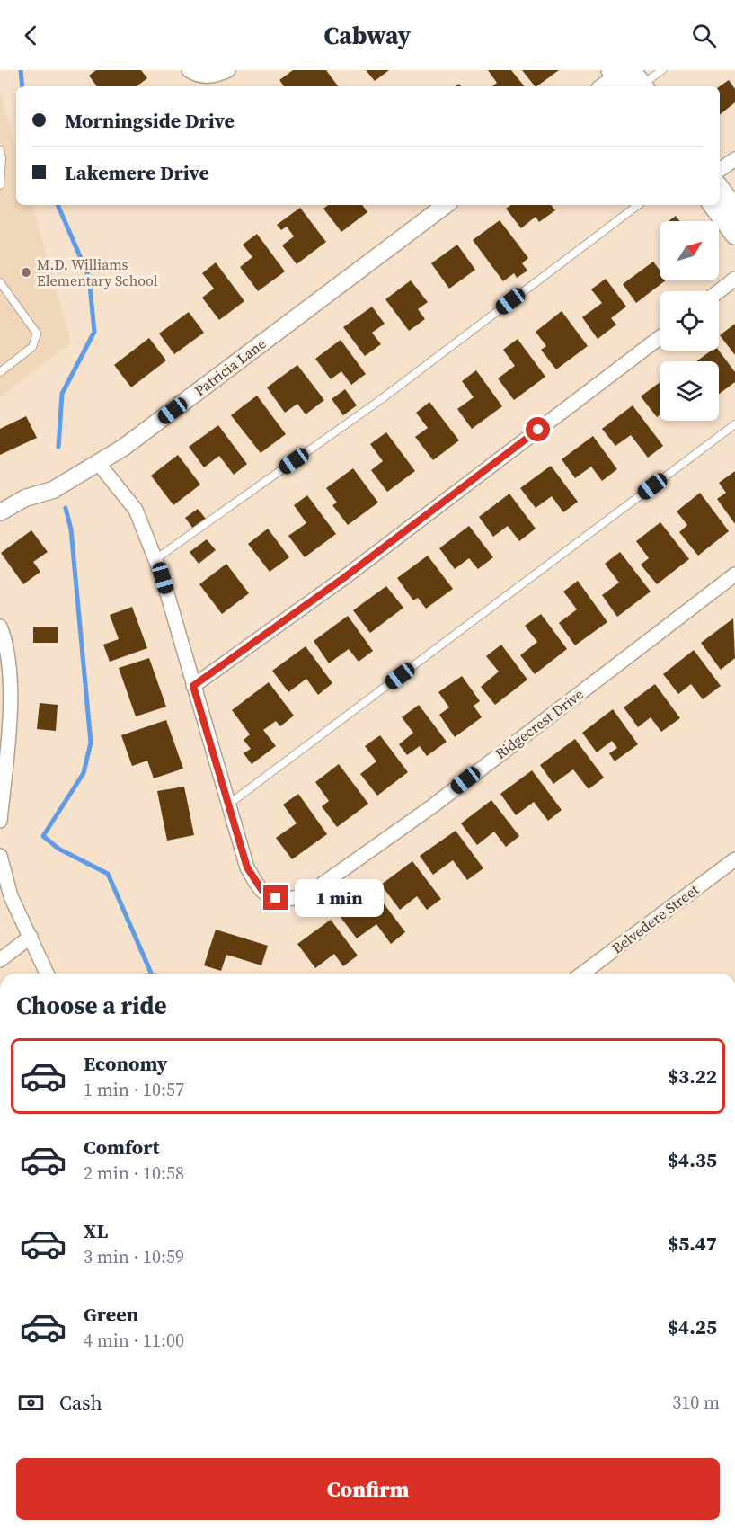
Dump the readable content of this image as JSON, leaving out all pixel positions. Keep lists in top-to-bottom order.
{
  "streets": {
    "street": ["Patricia Lane", "Ridgecrest Drive", "Belvedere Street"]
  },
  "crossings": [
    ["Patricia Lane", "Ridgecrest Drive"]
  ],
  "places": ["M.D. Williams Elementary School"],
  "north": "top right",
  "page": {
    "header": "Cabway",
    "banner": ["Morningside Drive", "Lakemere Drive"],
    "bubble": "1 min",
    "heading": "Choose a ride",
    "list": [
      {
        "name": "Economy",
        "note": "1 min · 10:57",
        "value": "$3.22"
      },
      {
        "name": "Comfort",
        "note": "2 min · 10:58",
        "value": "$4.35"
      },
      {
        "name": "XL",
        "note": "3 min · 10:59",
        "value": "$5.47"
      },
      {
        "name": "Green",
        "note": "4 min · 11:00",
        "value": "$4.25"
      }
    ],
    "pay": ["Cash", "310 m"],
    "buttons": "Confirm"
  }
}
